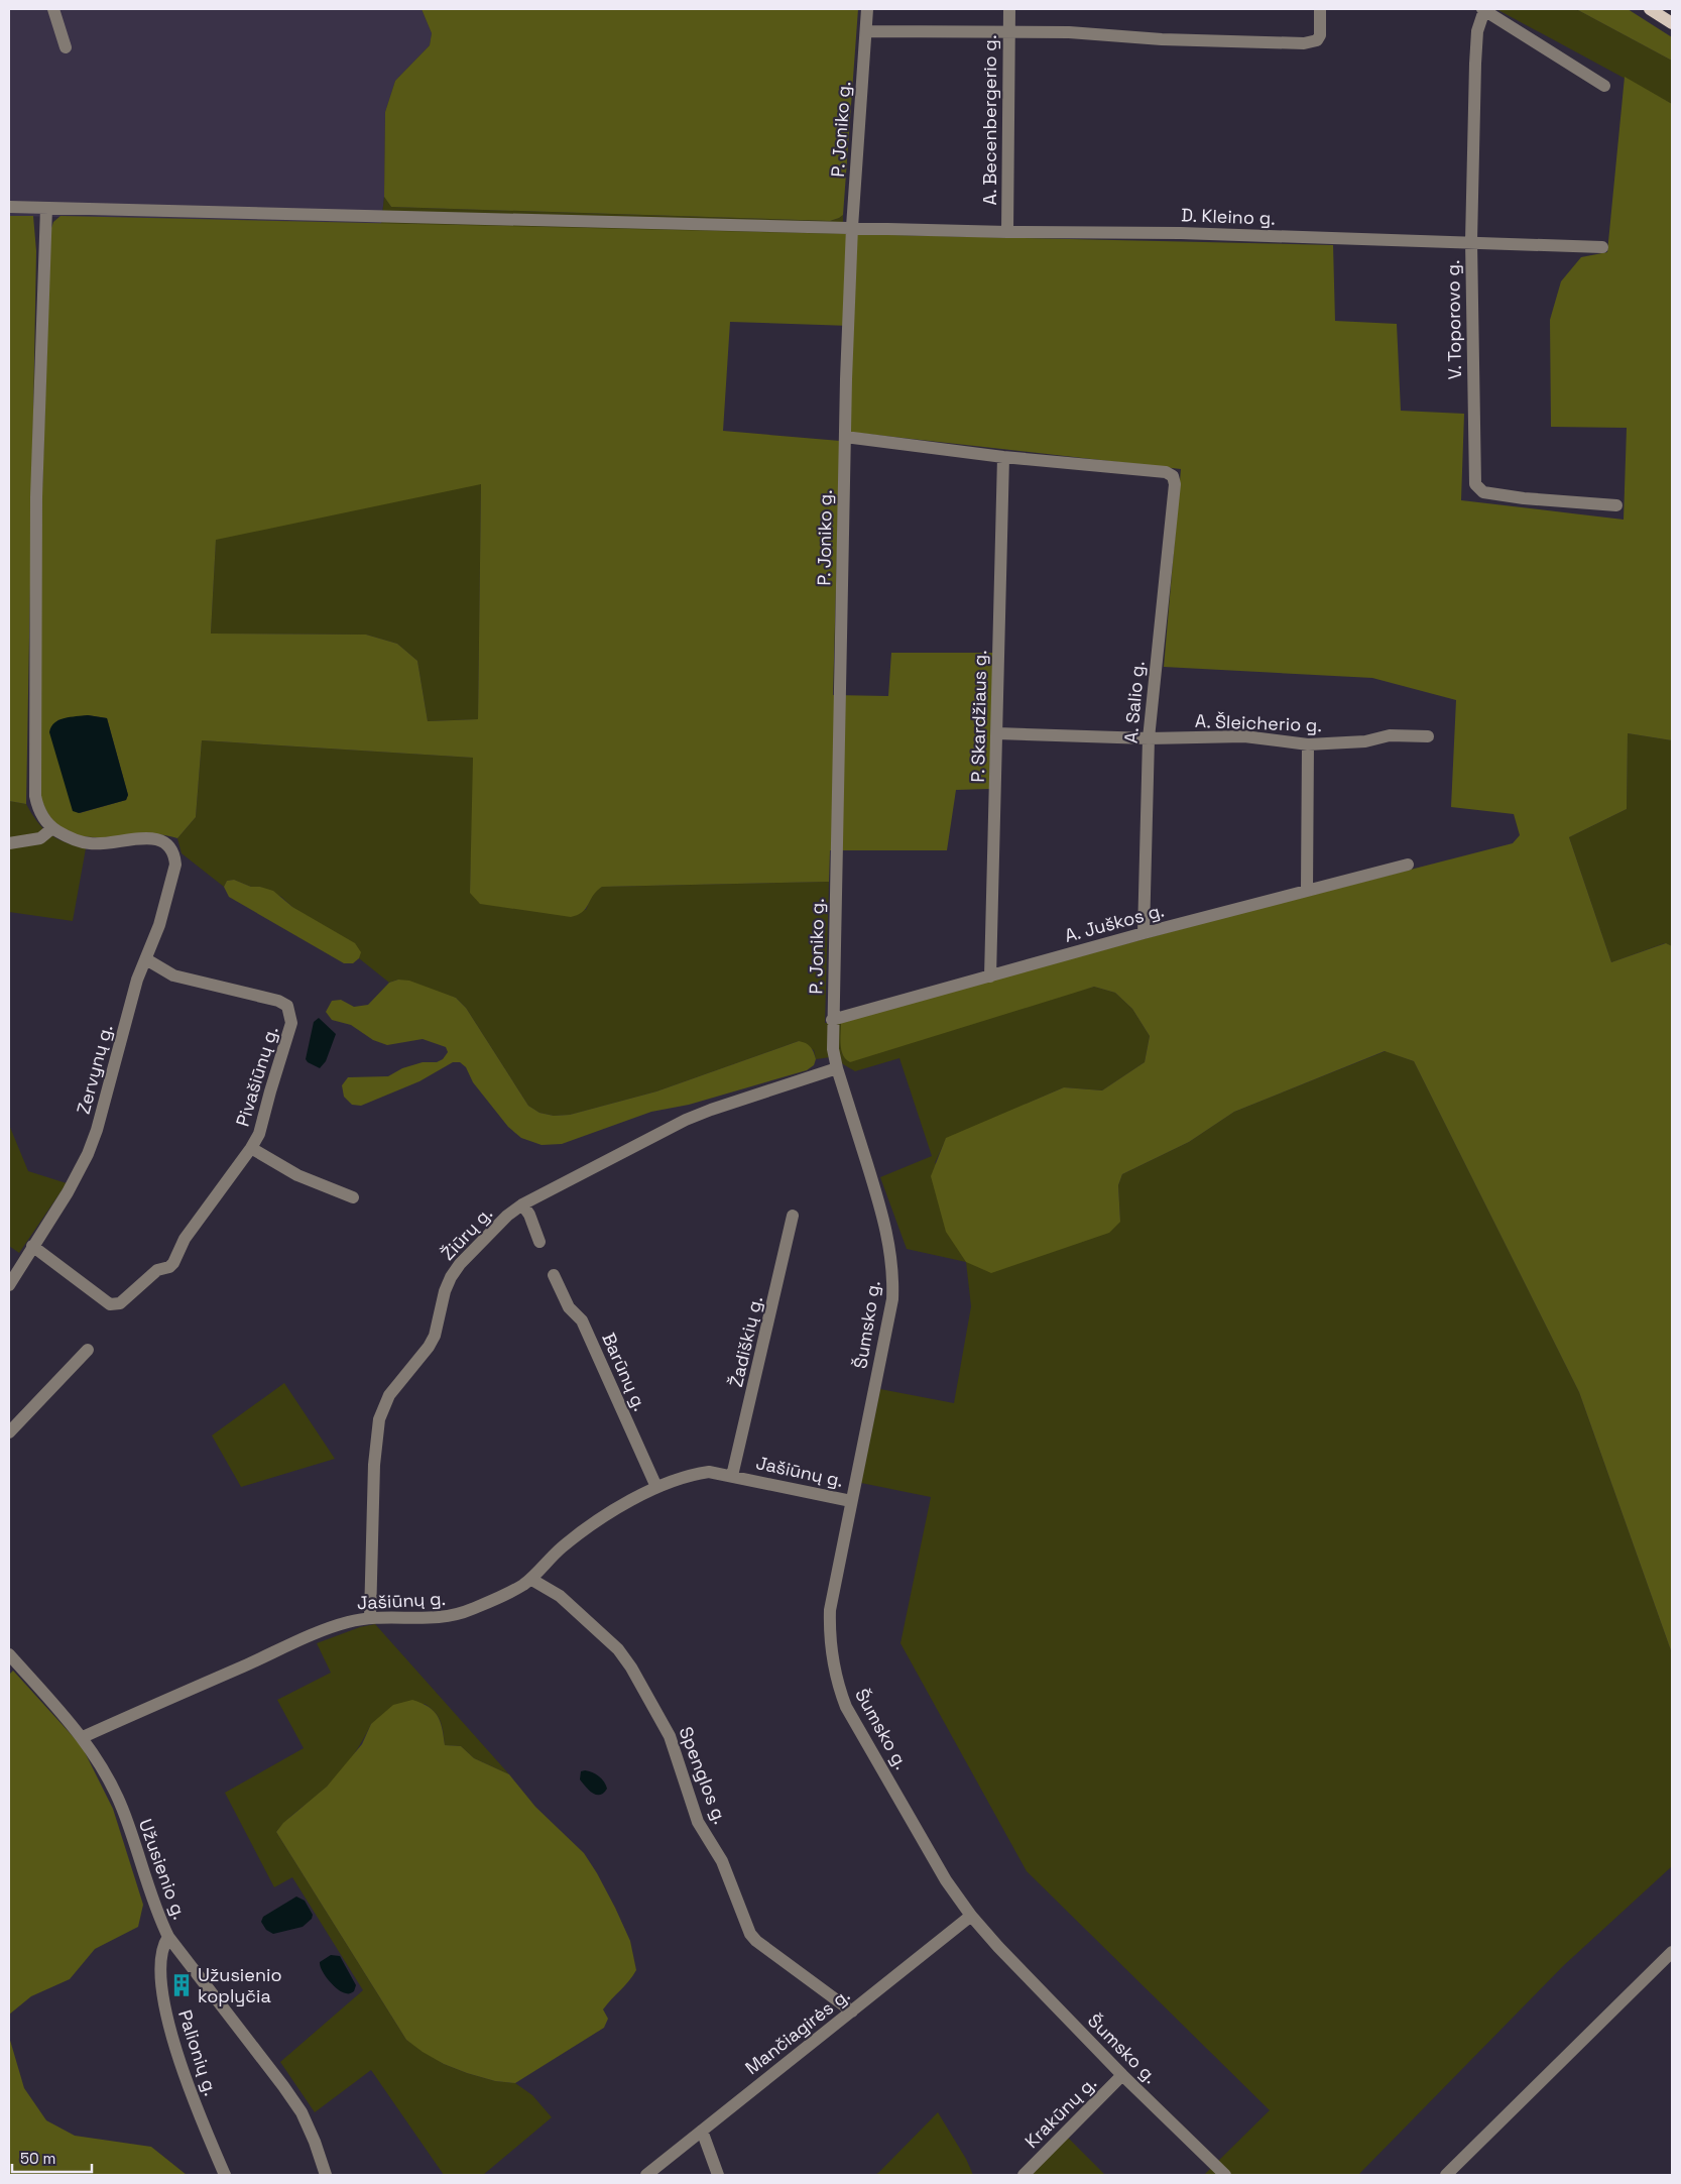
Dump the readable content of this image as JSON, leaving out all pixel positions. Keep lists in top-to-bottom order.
{
  "streets": {
    "street": [
      "A. Becenbergerio g.",
      "P. Joniko g.",
      "D. Kleino g.",
      "V. Toporovo g.",
      "A. Salio g.",
      "P. Skardžiaus g.",
      "A. Šleicherio g.",
      "A. Juškos g.",
      "Zervynų g.",
      "Pivašiūnų g.",
      "Žiūrų g.",
      "Šumsko g.",
      "Žadiškių g.",
      "Barūnų g.",
      "Jašiūnų g.",
      "Spenglos g.",
      "Užusienio g.",
      "Mančiagirės g.",
      "Palionių g.",
      "Krakūnų g."
    ]
  },
  "crossings": [
    ["A. Becenbergerio g.", "D. Kleino g."],
    ["P. Joniko g.", "D. Kleino g."],
    ["P. Joniko g.", "A. Juškos g."],
    ["P. Joniko g.", "Žiūrų g."],
    ["P. Joniko g.", "Šumsko g."],
    ["D. Kleino g.", "V. Toporovo g."],
    ["A. Salio g.", "P. Skardžiaus g."],
    ["A. Salio g.", "A. Šleicherio g."],
    ["A. Salio g.", "A. Juškos g."],
    ["P. Skardžiaus g.", "A. Šleicherio g."],
    ["P. Skardžiaus g.", "A. Juškos g."],
    ["Zervynų g.", "Pivašiūnų g."],
    ["Žiūrų g.", "Šumsko g."],
    ["Žiūrų g.", "Jašiūnų g."],
    ["Šumsko g.", "Jašiūnų g."],
    ["Šumsko g.", "Mančiagirės g."],
    ["Šumsko g.", "Krakūnų g."],
    ["Žadiškių g.", "Jašiūnų g."],
    ["Barūnų g.", "Jašiūnų g."],
    ["Jašiūnų g.", "Spenglos g."],
    ["Jašiūnų g.", "Užusienio g."],
    ["Spenglos g.", "Mančiagirės g."],
    ["Užusienio g.", "Palionių g."]
  ],
  "places": {
    "building": ["Užusienio koplyčia"]
  },
  "scale_bar": "50 m"
}
